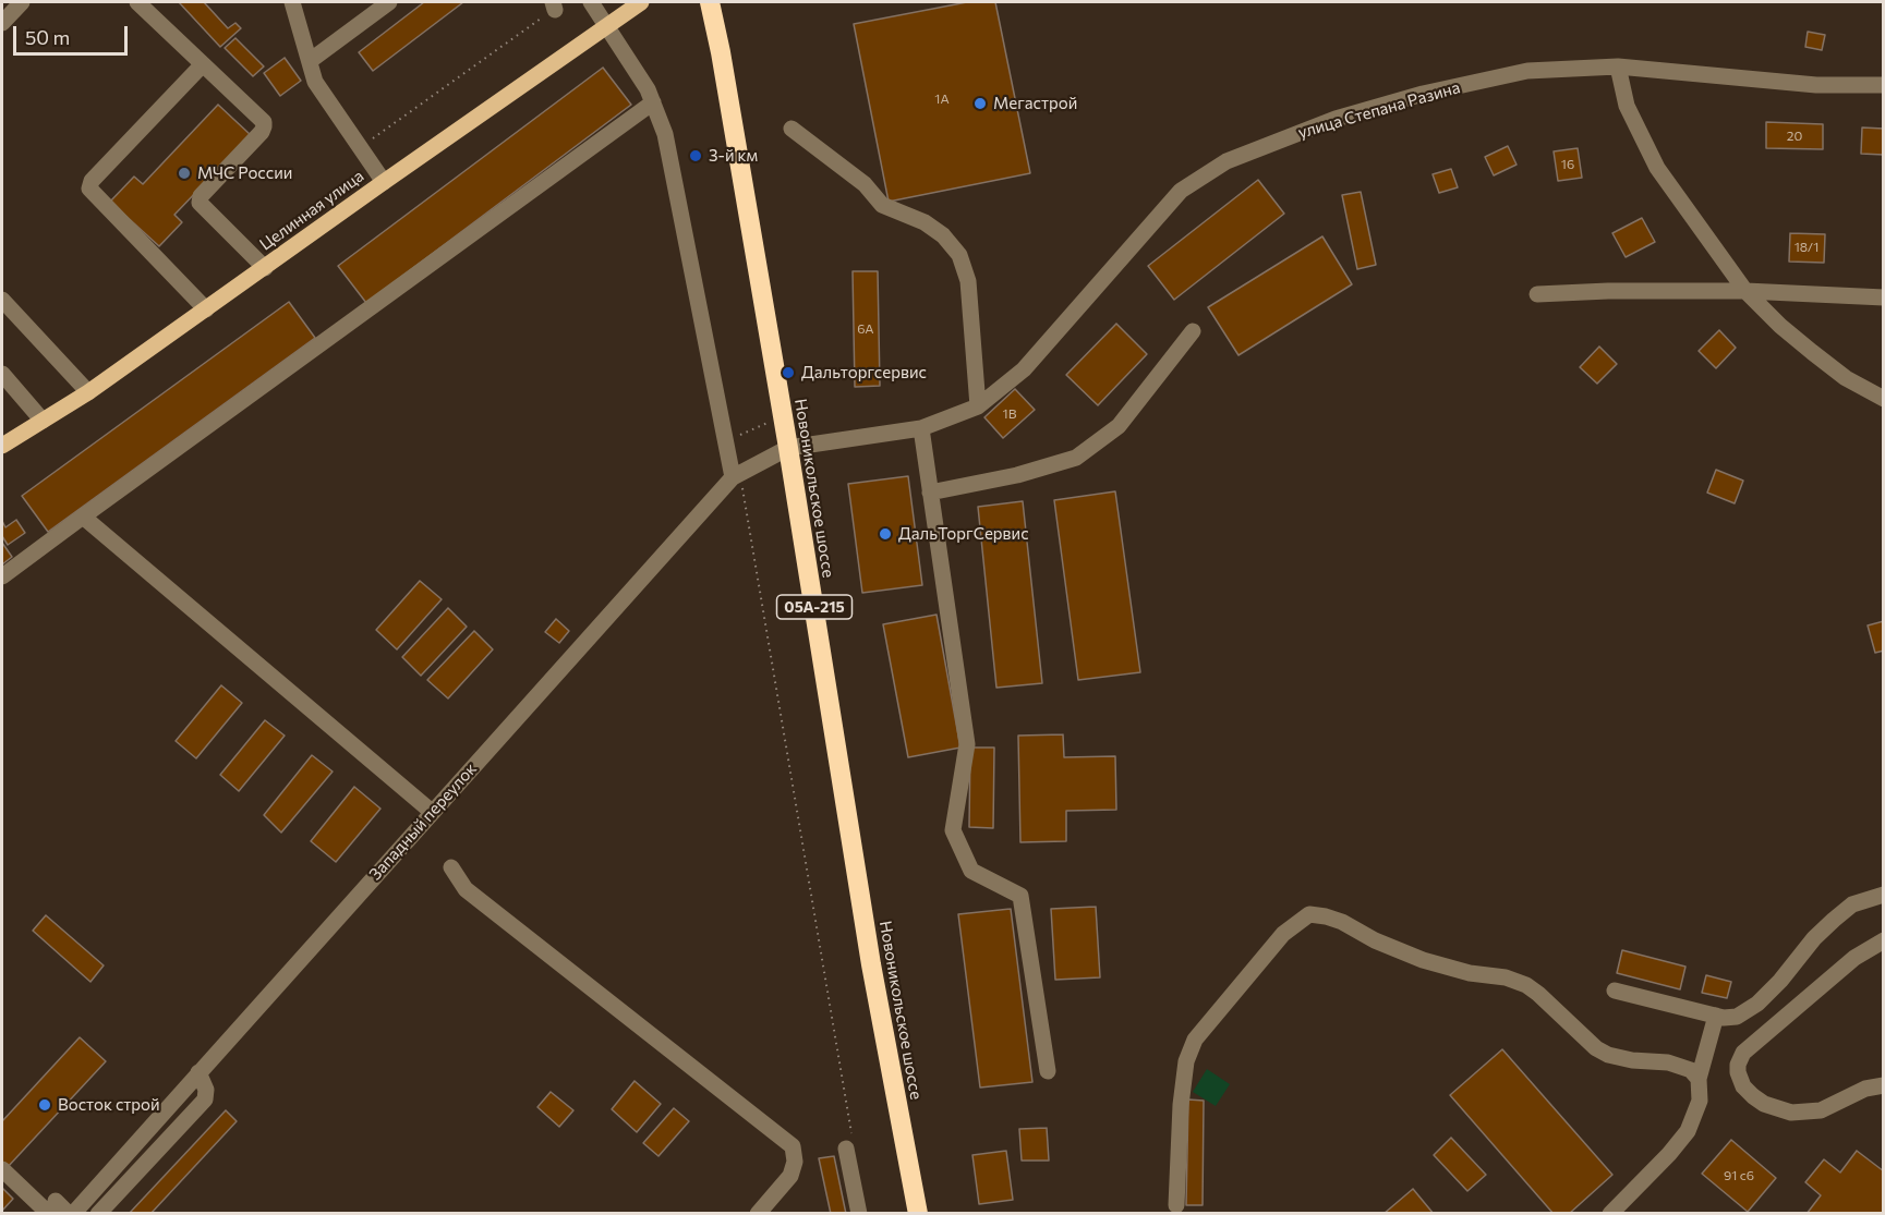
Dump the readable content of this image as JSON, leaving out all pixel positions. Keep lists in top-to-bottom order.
{
  "streets": {
    "highway": ["Новоникольское шоссе", "05А-215"],
    "main road": ["Целинная улица"],
    "street": ["улица Степана Разина", "Западный переулок"]
  },
  "crossings": [
    ["улица Степана Разина", "Новоникольское шоссе"],
    ["улица Степана Разина", "Западный переулок"],
    ["Новоникольское шоссе", "Западный переулок"]
  ],
  "places": [
    "Мегастрой",
    "3-й км",
    "МЧС России",
    "Дальторгсервис",
    "ДальТоргСервис",
    "Восток строй"
  ],
  "house_numbers": [
    "1А",
    "20",
    "16",
    "18/1",
    "6А",
    "1В",
    "91 с6"
  ],
  "scale_bar": "50 m"
}
